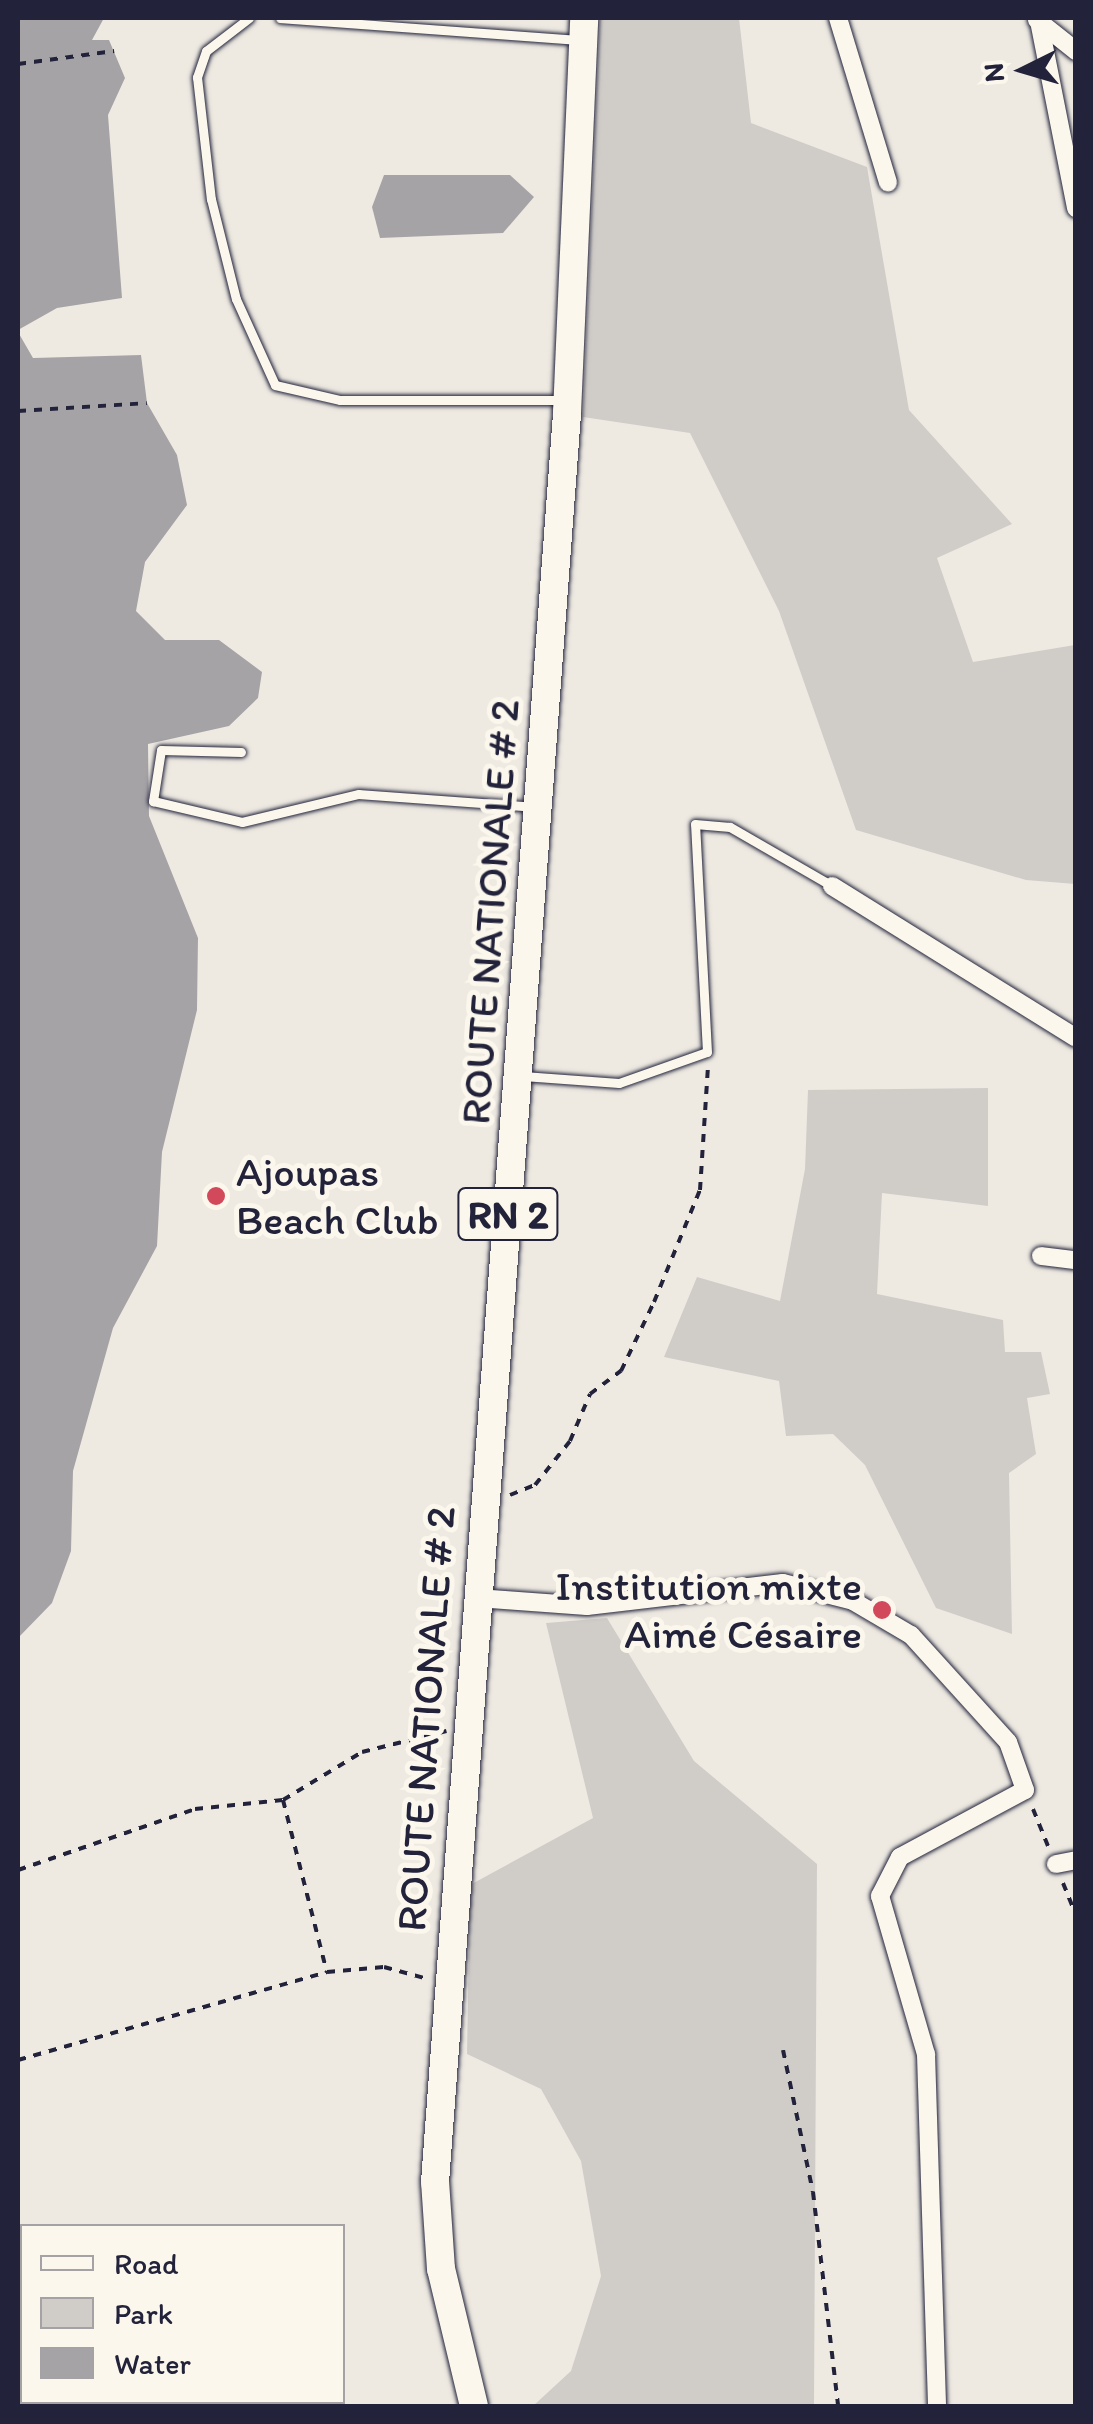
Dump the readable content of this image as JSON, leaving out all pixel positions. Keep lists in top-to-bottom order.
{
  "streets": {
    "main road": ["ROUTE NATIONALE # 2", "RN 2"]
  },
  "places": ["Ajoupas Beach Club", "Institution mixte Aimé Césaire"],
  "legend": ["Road", "Park", "Water"],
  "north": "left"
}
